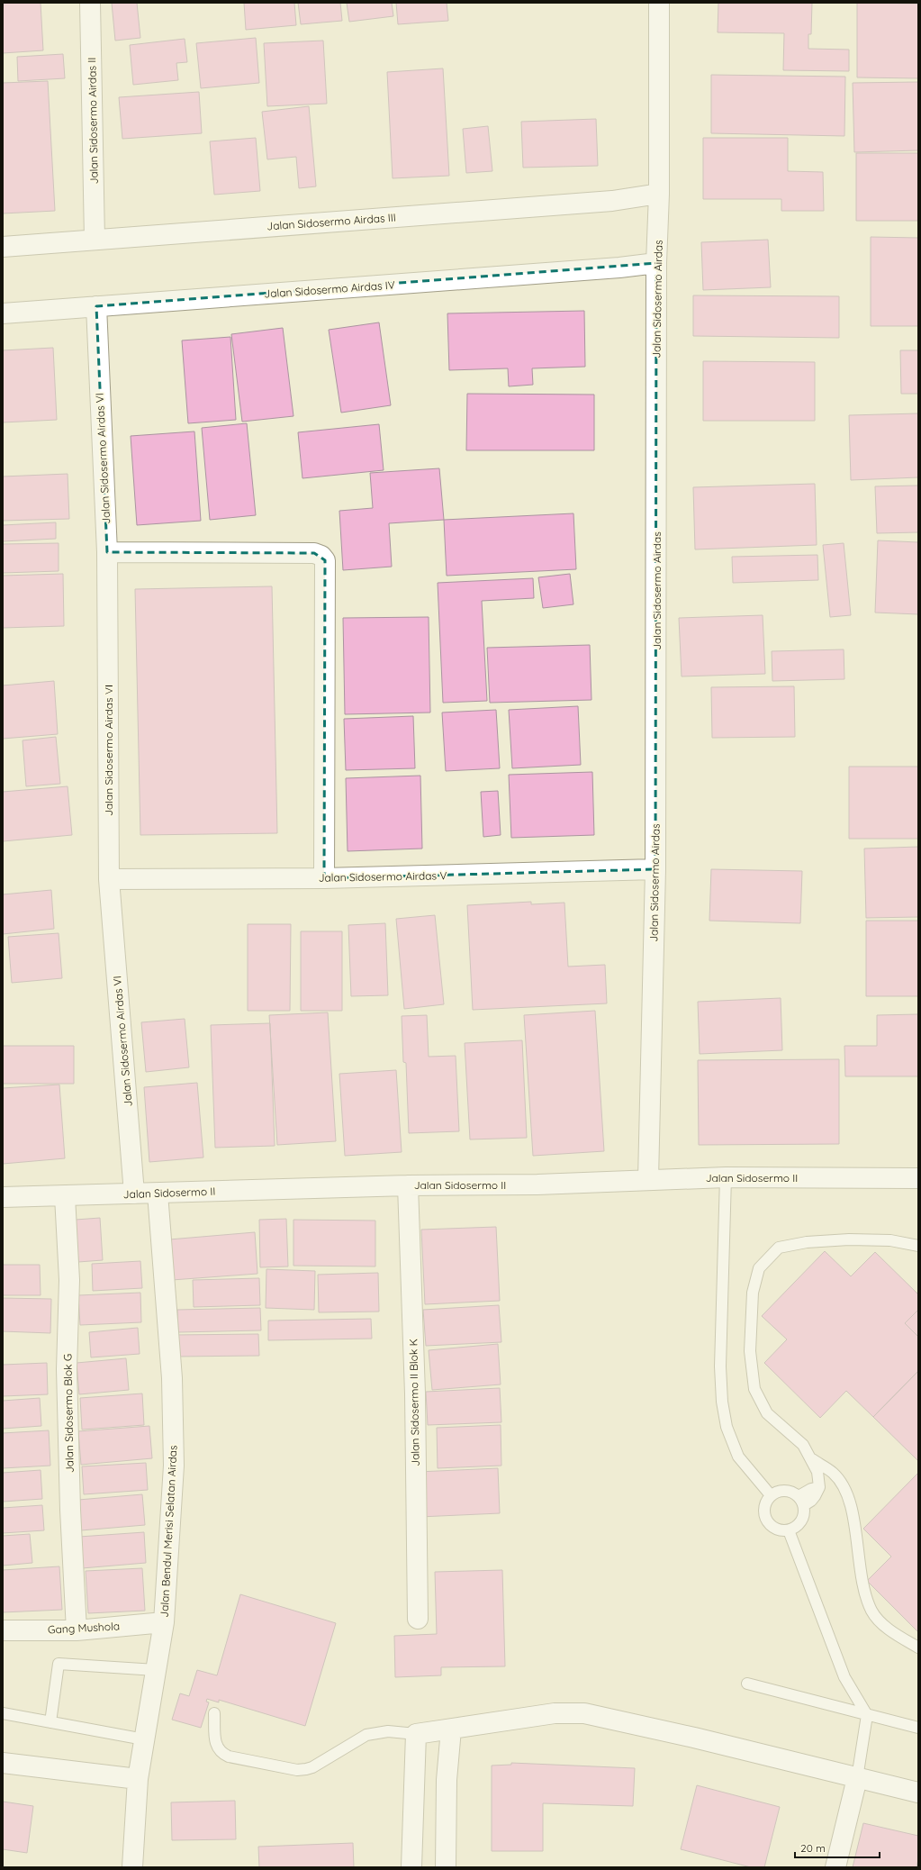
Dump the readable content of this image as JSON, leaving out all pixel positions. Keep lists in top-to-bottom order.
{
  "streets": {
    "street": [
      "Jalan Sidosermo Airdas II",
      "Jalan Sidosermo Airdas III",
      "Jalan Sidosermo Airdas IV",
      "Jalan Sidosermo Airdas",
      "Jalan Sidosermo Airdas VI",
      "Jalan Sidosermo Airdas V",
      "Jalan Sidosermo II",
      "Jalan Sidosermo II Blok K",
      "Jalan Sidosermo Blok G",
      "Jalan Bendul Merisi Selatan Airdas",
      "Gang Mushola"
    ]
  },
  "crossings": [
    ["Jalan Sidosermo Airdas II", "Jalan Sidosermo Airdas III"],
    ["Jalan Sidosermo Airdas III", "Jalan Sidosermo Airdas"],
    ["Jalan Sidosermo Airdas IV", "Jalan Sidosermo Airdas"],
    ["Jalan Sidosermo Airdas IV", "Jalan Sidosermo Airdas VI"],
    ["Jalan Sidosermo Airdas", "Jalan Sidosermo Airdas V"],
    ["Jalan Sidosermo Airdas", "Jalan Sidosermo II"],
    ["Jalan Sidosermo Airdas VI", "Jalan Sidosermo Airdas V"],
    ["Jalan Sidosermo Airdas VI", "Jalan Sidosermo II"],
    ["Jalan Sidosermo II", "Jalan Sidosermo II Blok K"],
    ["Jalan Sidosermo II", "Jalan Sidosermo Blok G"],
    ["Jalan Sidosermo II", "Jalan Bendul Merisi Selatan Airdas"],
    ["Jalan Sidosermo Blok G", "Gang Mushola"],
    ["Jalan Bendul Merisi Selatan Airdas", "Gang Mushola"]
  ],
  "scale_bar": "20 m"
}
